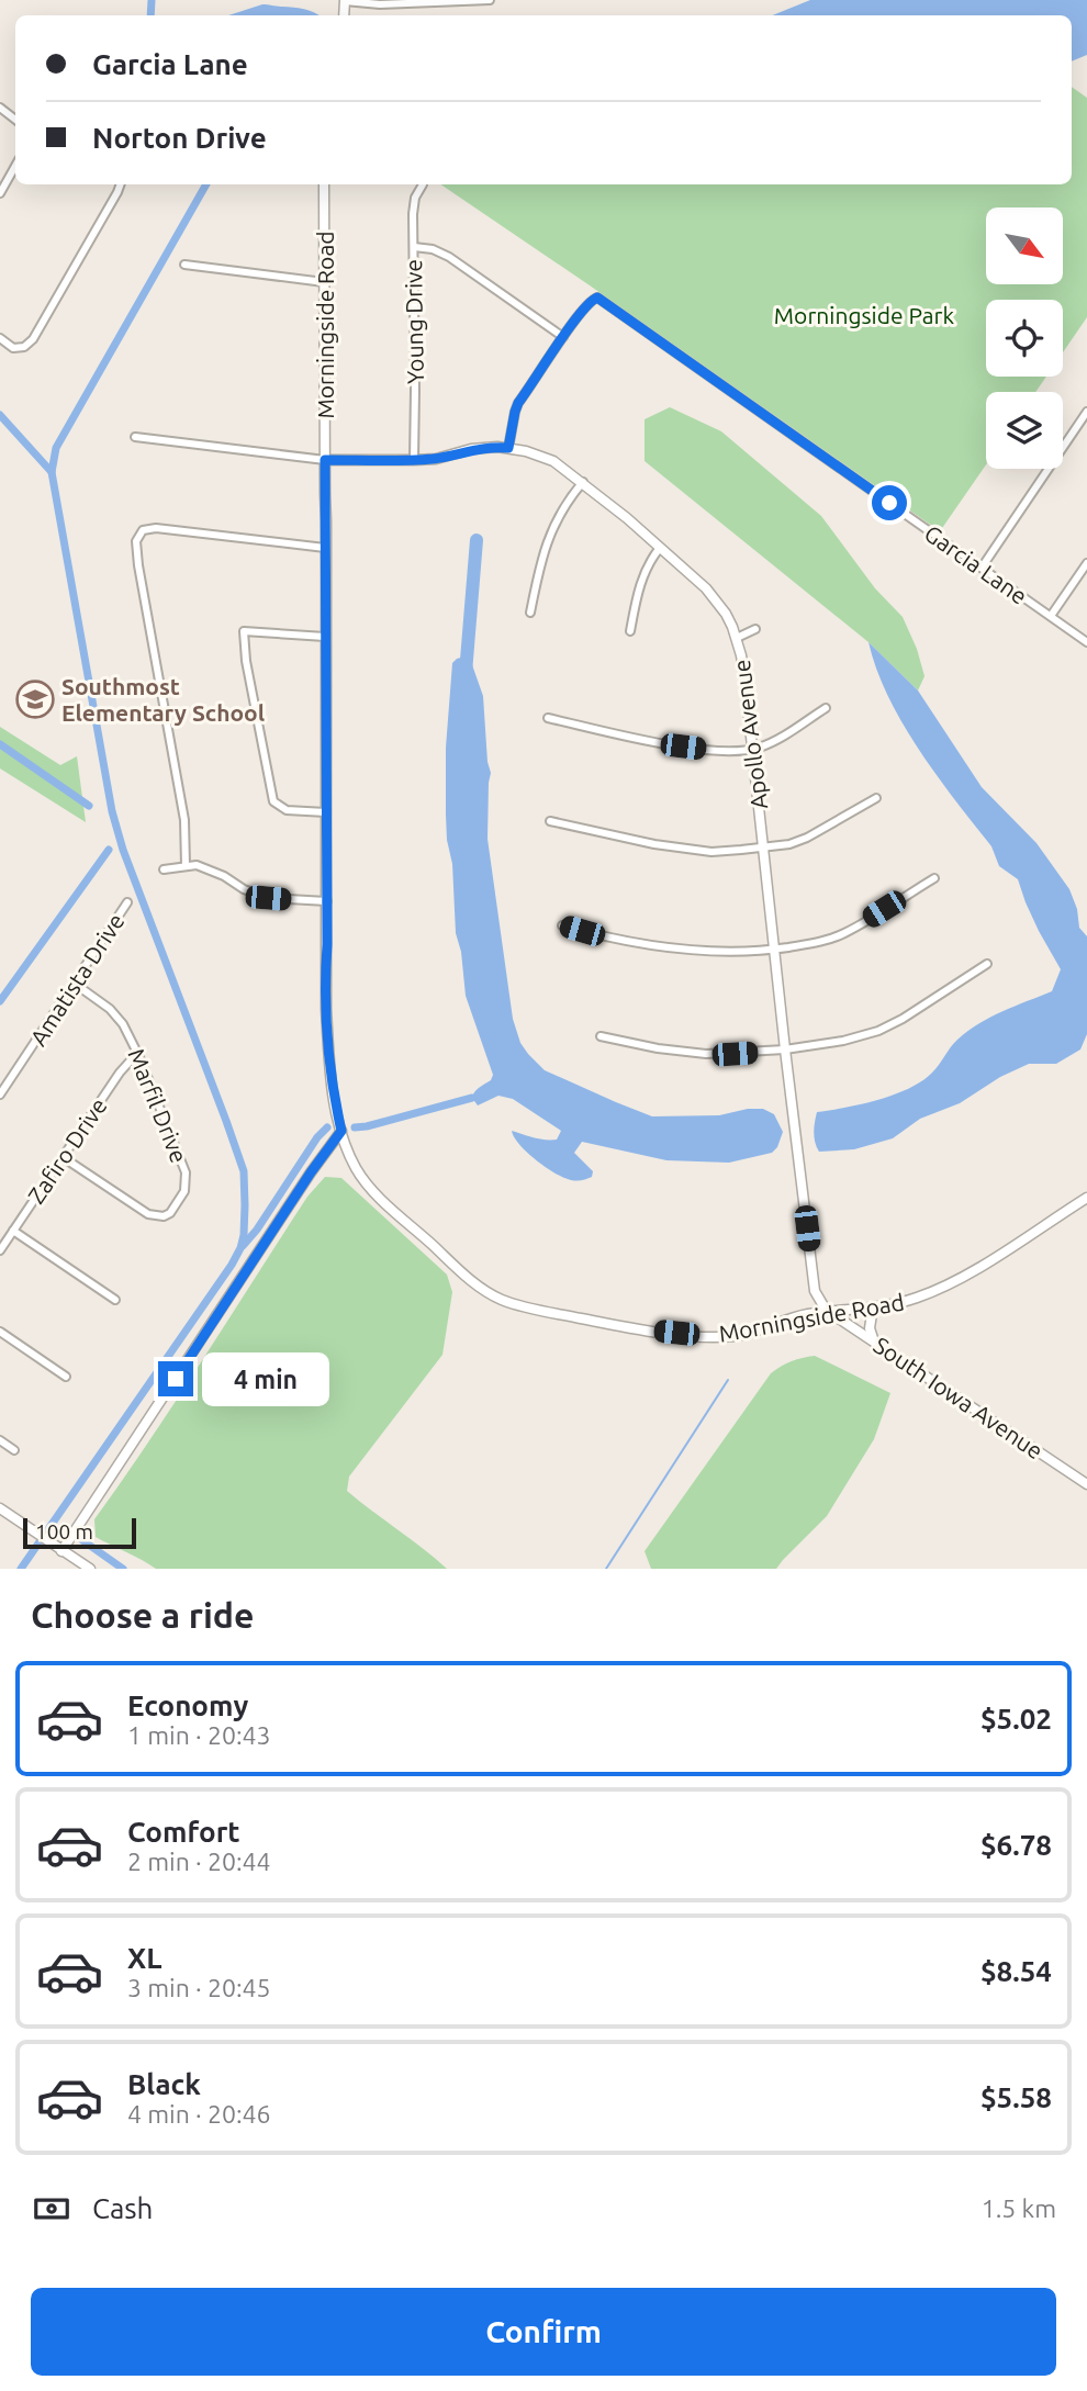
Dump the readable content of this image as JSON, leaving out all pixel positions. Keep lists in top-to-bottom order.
{
  "streets": {
    "street": [
      "Young Drive",
      "Morningside Road",
      "Garcia Lane",
      "Apollo Avenue",
      "Amatista Drive",
      "Marfil Drive",
      "Zafiro Drive",
      "South Iowa Avenue"
    ]
  },
  "crossings": [
    ["Young Drive", "Apollo Avenue"],
    ["Morningside Road", "Apollo Avenue"],
    ["Morningside Road", "South Iowa Avenue"],
    ["Garcia Lane", "Apollo Avenue"],
    ["Apollo Avenue", "South Iowa Avenue"],
    ["Amatista Drive", "Marfil Drive"],
    ["Marfil Drive", "Zafiro Drive"]
  ],
  "parks": ["Morningside Park"],
  "places": {
    "school or university": ["Southmost Elementary School"]
  },
  "scale_bar": "100 m",
  "north": "bottom right",
  "page": {
    "banner": ["Garcia Lane", "Norton Drive"],
    "bubble": "4 min",
    "scale": "100 m",
    "heading": "Choose a ride",
    "list": [
      {
        "name": "Economy",
        "note": "1 min · 20:43",
        "value": "$5.02"
      },
      {
        "name": "Comfort",
        "note": "2 min · 20:44",
        "value": "$6.78"
      },
      {
        "name": "XL",
        "note": "3 min · 20:45",
        "value": "$8.54"
      },
      {
        "name": "Black",
        "note": "4 min · 20:46",
        "value": "$5.58"
      }
    ],
    "pay": ["Cash", "1.5 km"],
    "buttons": "Confirm"
  }
}
